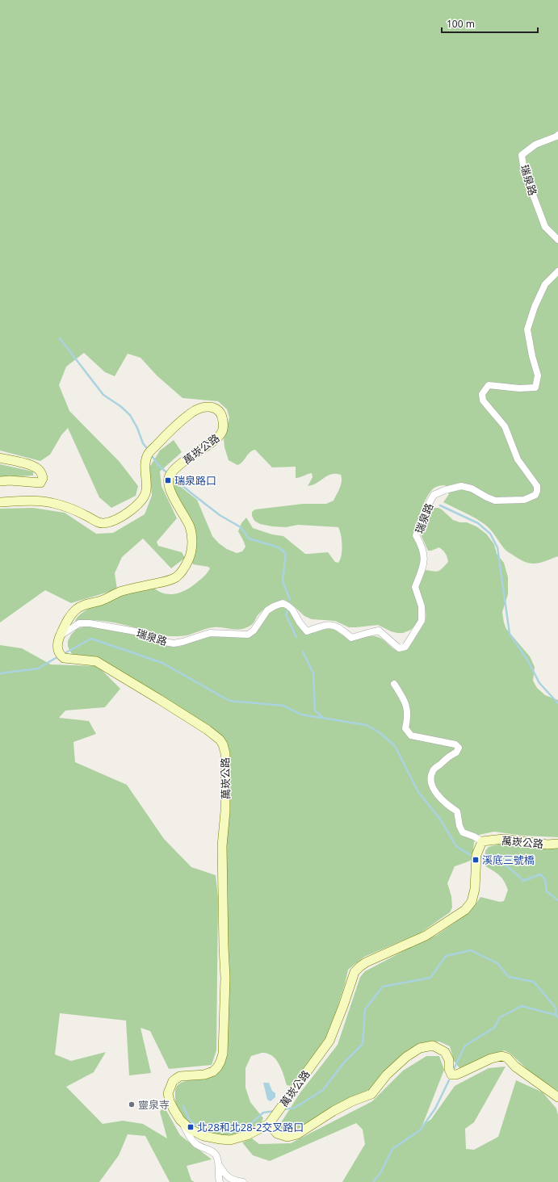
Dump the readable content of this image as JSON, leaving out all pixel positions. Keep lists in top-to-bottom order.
{
  "streets": {
    "street": ["瑞泉路", "萬崁公路"]
  },
  "crossings": [
    ["瑞泉路", "萬崁公路"]
  ],
  "places": {
    "transit": ["瑞泉路口", "溪底三號橋", "北28和北28-2交叉路口"],
    "other": ["靈泉寺"]
  },
  "scale_bar": "100 m"
}
